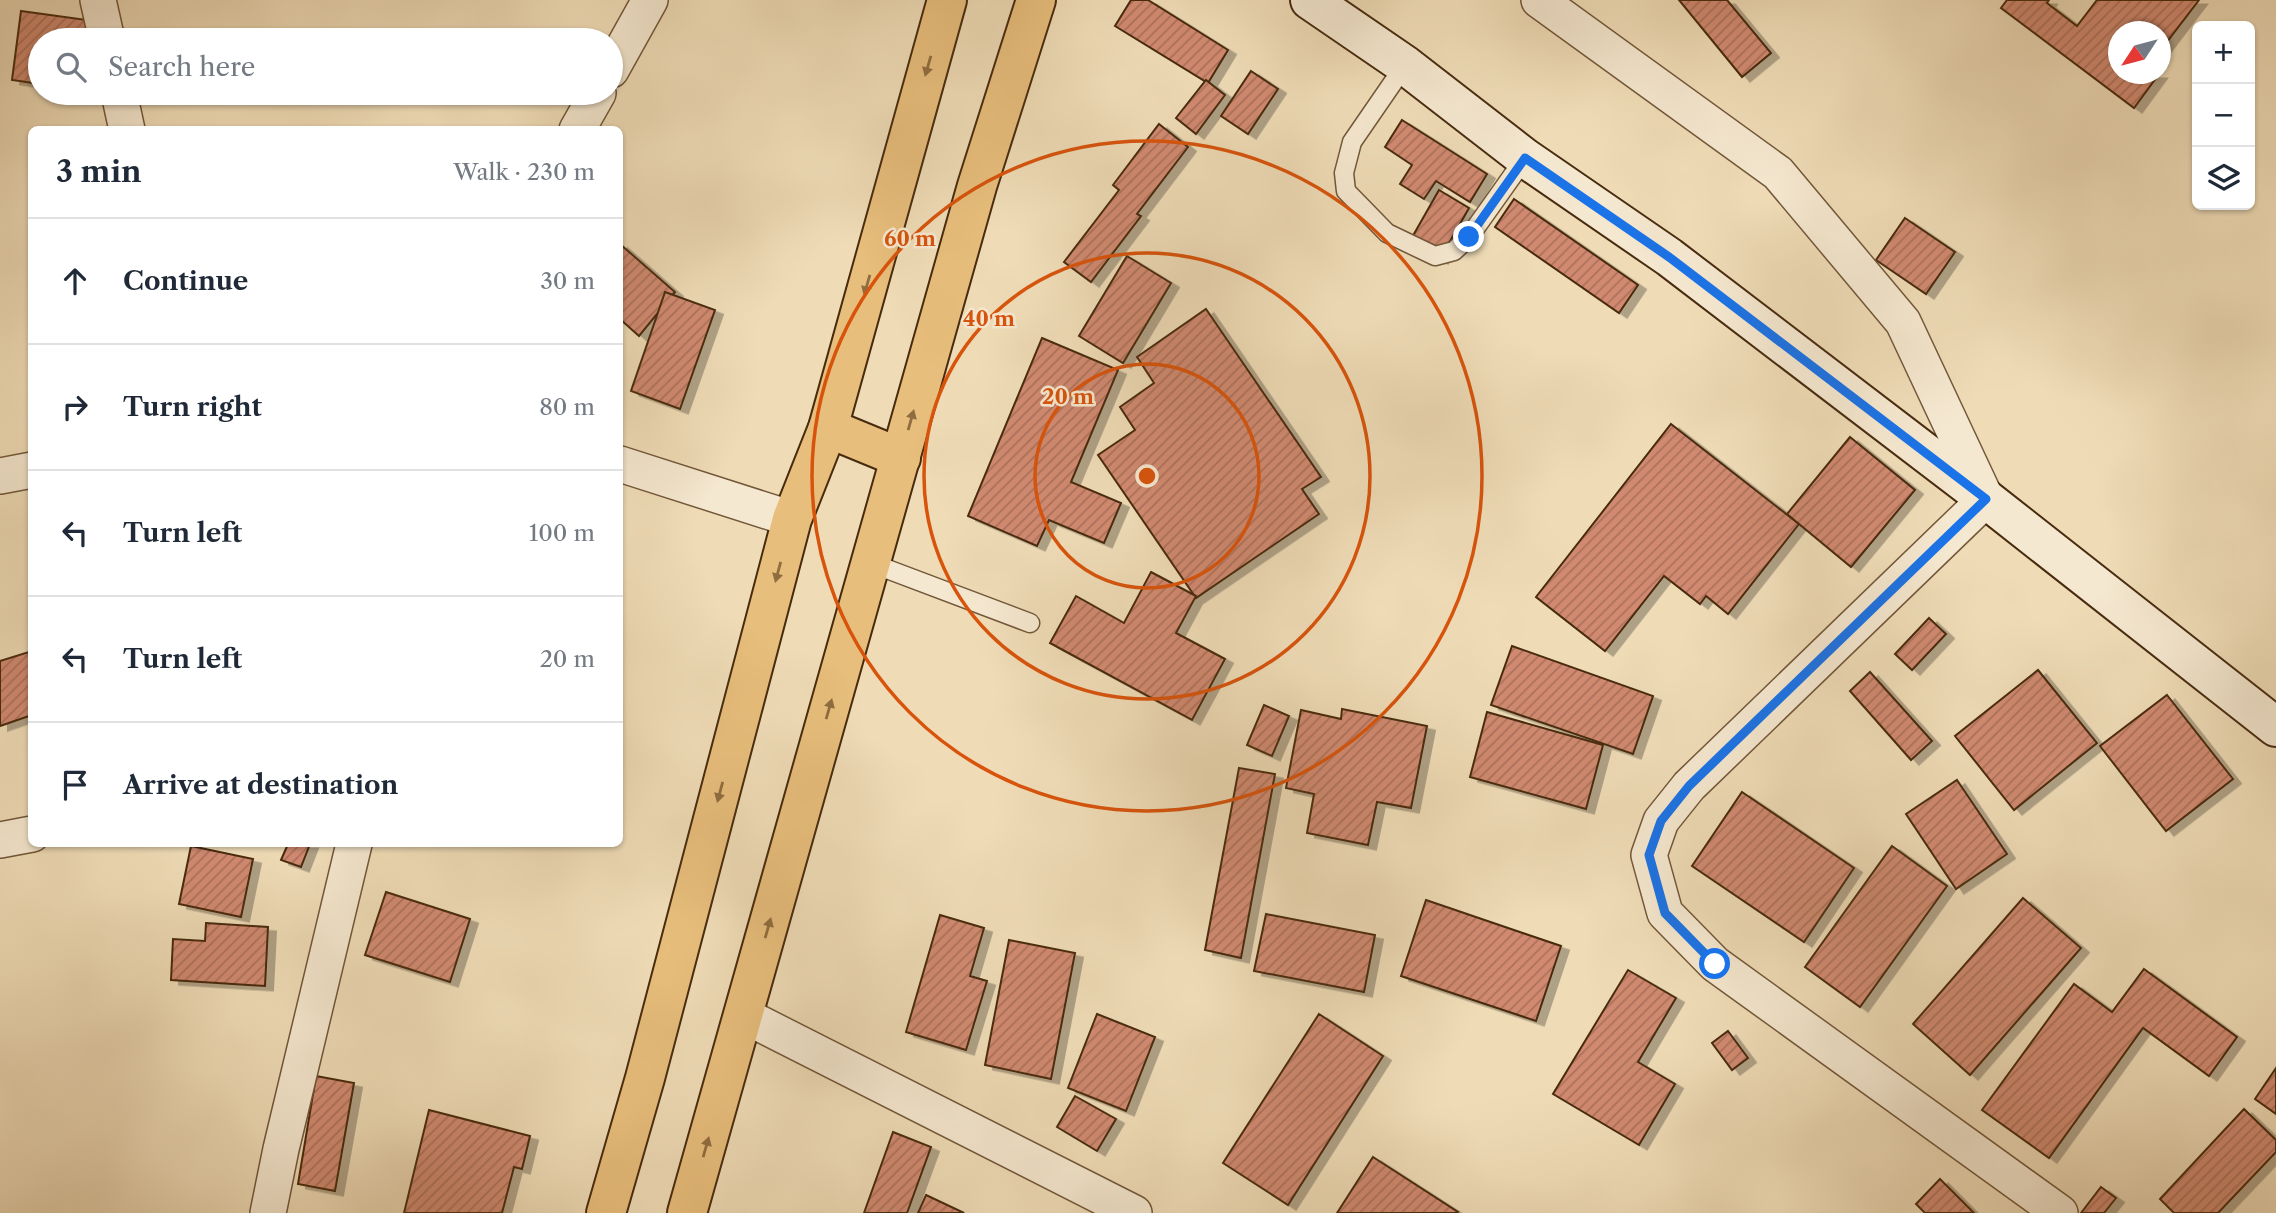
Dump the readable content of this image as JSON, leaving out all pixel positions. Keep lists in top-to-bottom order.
{
  "north": "bottom left",
  "page": {
    "map_buttons": ["+", "−"],
    "search": "Search here",
    "heading": ["3 min", "Walk · 230 m"],
    "list": [
      ["Continue", "30 m"],
      ["Turn right", "80 m"],
      ["Turn left", "100 m"],
      ["Turn left", "20 m"],
      "Arrive at destination"
    ]
  },
  "rings": ["60 m", "40 m", "20 m"]
}
